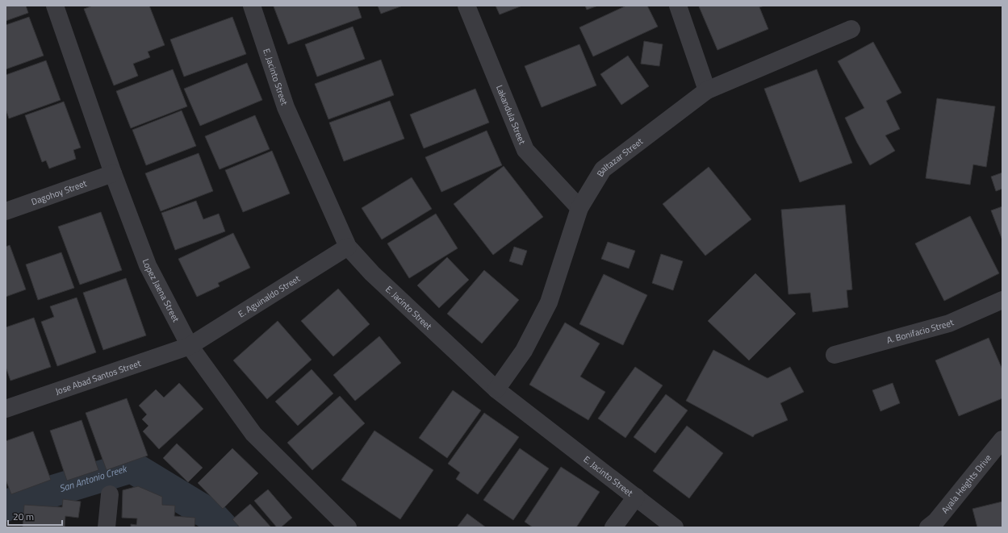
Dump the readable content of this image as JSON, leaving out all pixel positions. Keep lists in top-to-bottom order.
{
  "streets": {
    "street": [
      "E. Jacinto Street",
      "Lakandula Street",
      "Baltazar Street",
      "Dagohoy Street",
      "Lopez Jaena Street",
      "E. Aguinaldo Street",
      "A. Bonifacio Street",
      "Jose Abad Santos Street",
      "Ayala Heights Drive"
    ]
  },
  "crossings": [
    ["E. Jacinto Street", "Baltazar Street"],
    ["E. Jacinto Street", "E. Aguinaldo Street"],
    ["Lakandula Street", "Baltazar Street"],
    ["Dagohoy Street", "Lopez Jaena Street"],
    ["Lopez Jaena Street", "E. Aguinaldo Street"],
    ["Lopez Jaena Street", "Jose Abad Santos Street"],
    ["E. Aguinaldo Street", "Jose Abad Santos Street"]
  ],
  "water": ["San Antonio Creek"],
  "scale_bar": "20 m"
}
